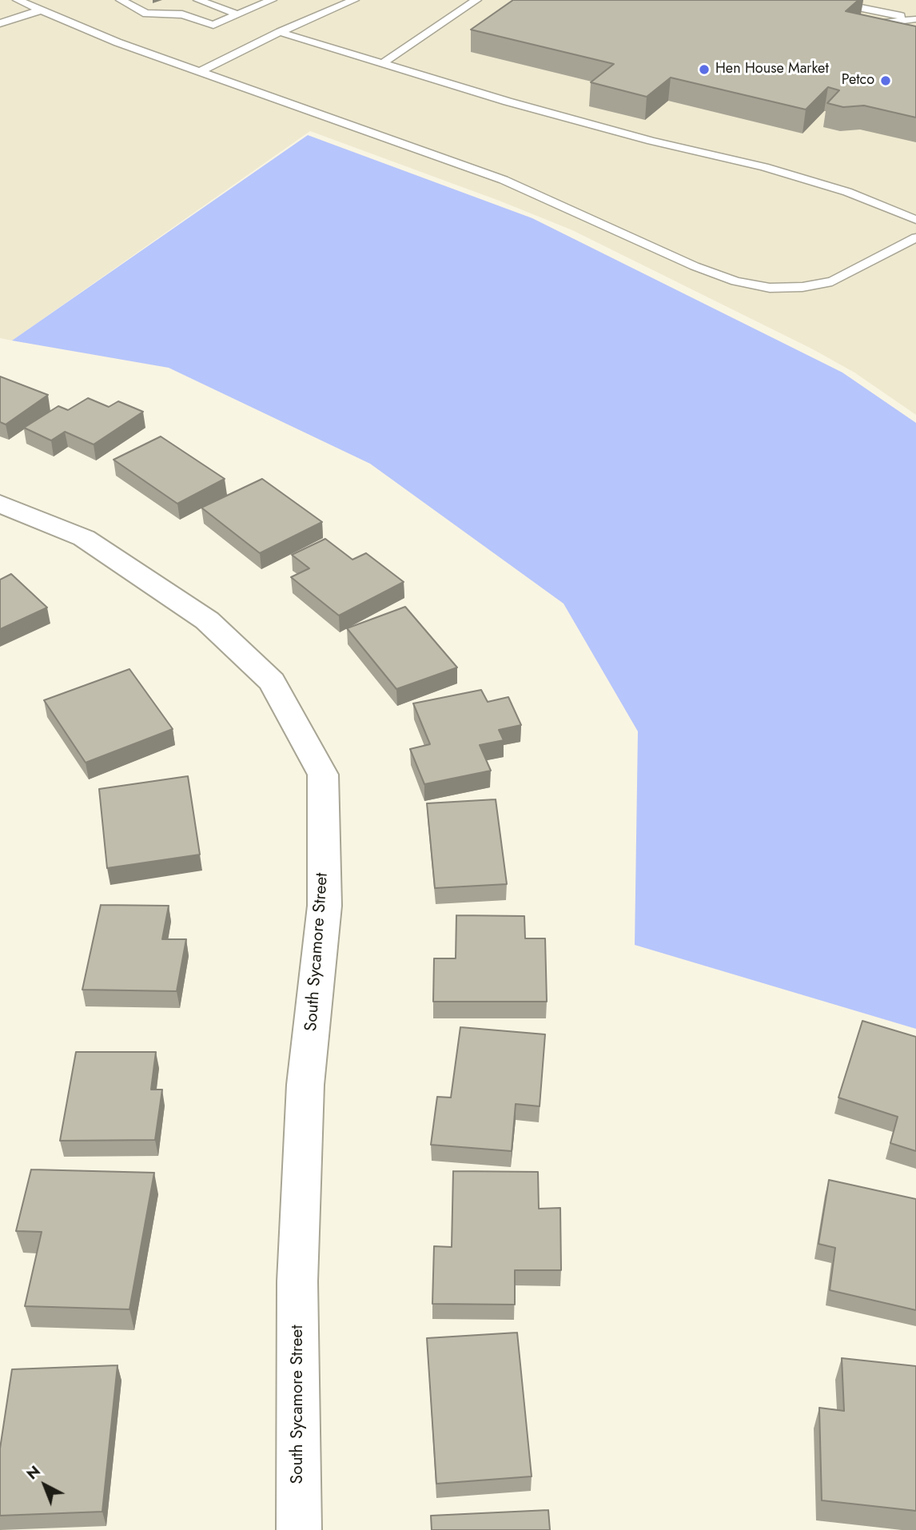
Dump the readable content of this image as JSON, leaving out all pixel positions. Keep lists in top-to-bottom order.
{
  "streets": {
    "street": ["South Sycamore Street"]
  },
  "places": ["Hen House Market", "Petco"],
  "north": "top left"
}
